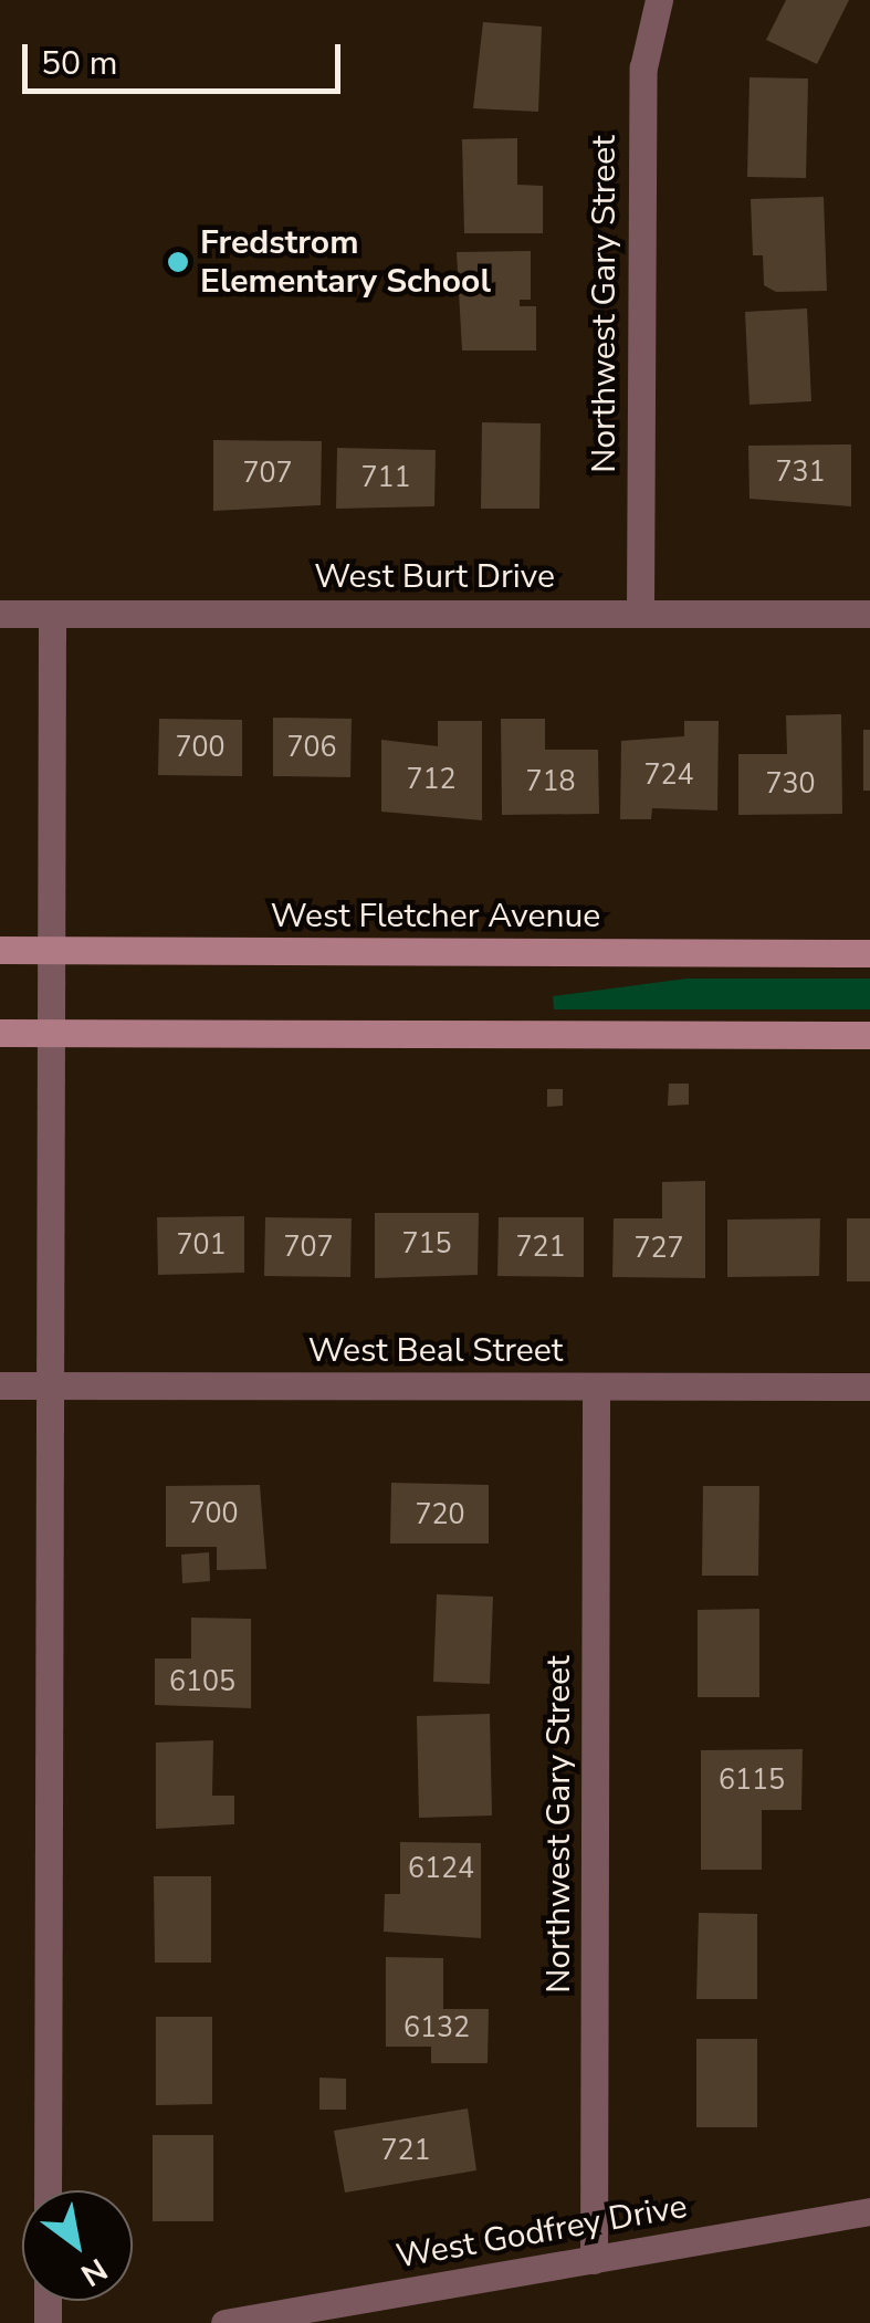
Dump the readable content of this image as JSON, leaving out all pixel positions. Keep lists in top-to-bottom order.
{
  "streets": {
    "main road": ["West Fletcher Avenue"],
    "street": [
      "Northwest Gary Street",
      "West Burt Drive",
      "West Beal Street",
      "West Godfrey Drive"
    ]
  },
  "crossings": [
    ["Northwest Gary Street", "West Burt Drive"],
    ["Northwest Gary Street", "West Beal Street"],
    ["Northwest Gary Street", "West Godfrey Drive"]
  ],
  "places": ["Fredstrom Elementary School"],
  "house_numbers": [
    "731",
    "707",
    "711",
    "700",
    "706",
    "724",
    "712",
    "718",
    "730",
    "715",
    "701",
    "707",
    "721",
    "727",
    "700",
    "720",
    "6105",
    "6115",
    "6124",
    "6132",
    "721"
  ],
  "scale_bar": "50 m",
  "north": "bottom right"
}
